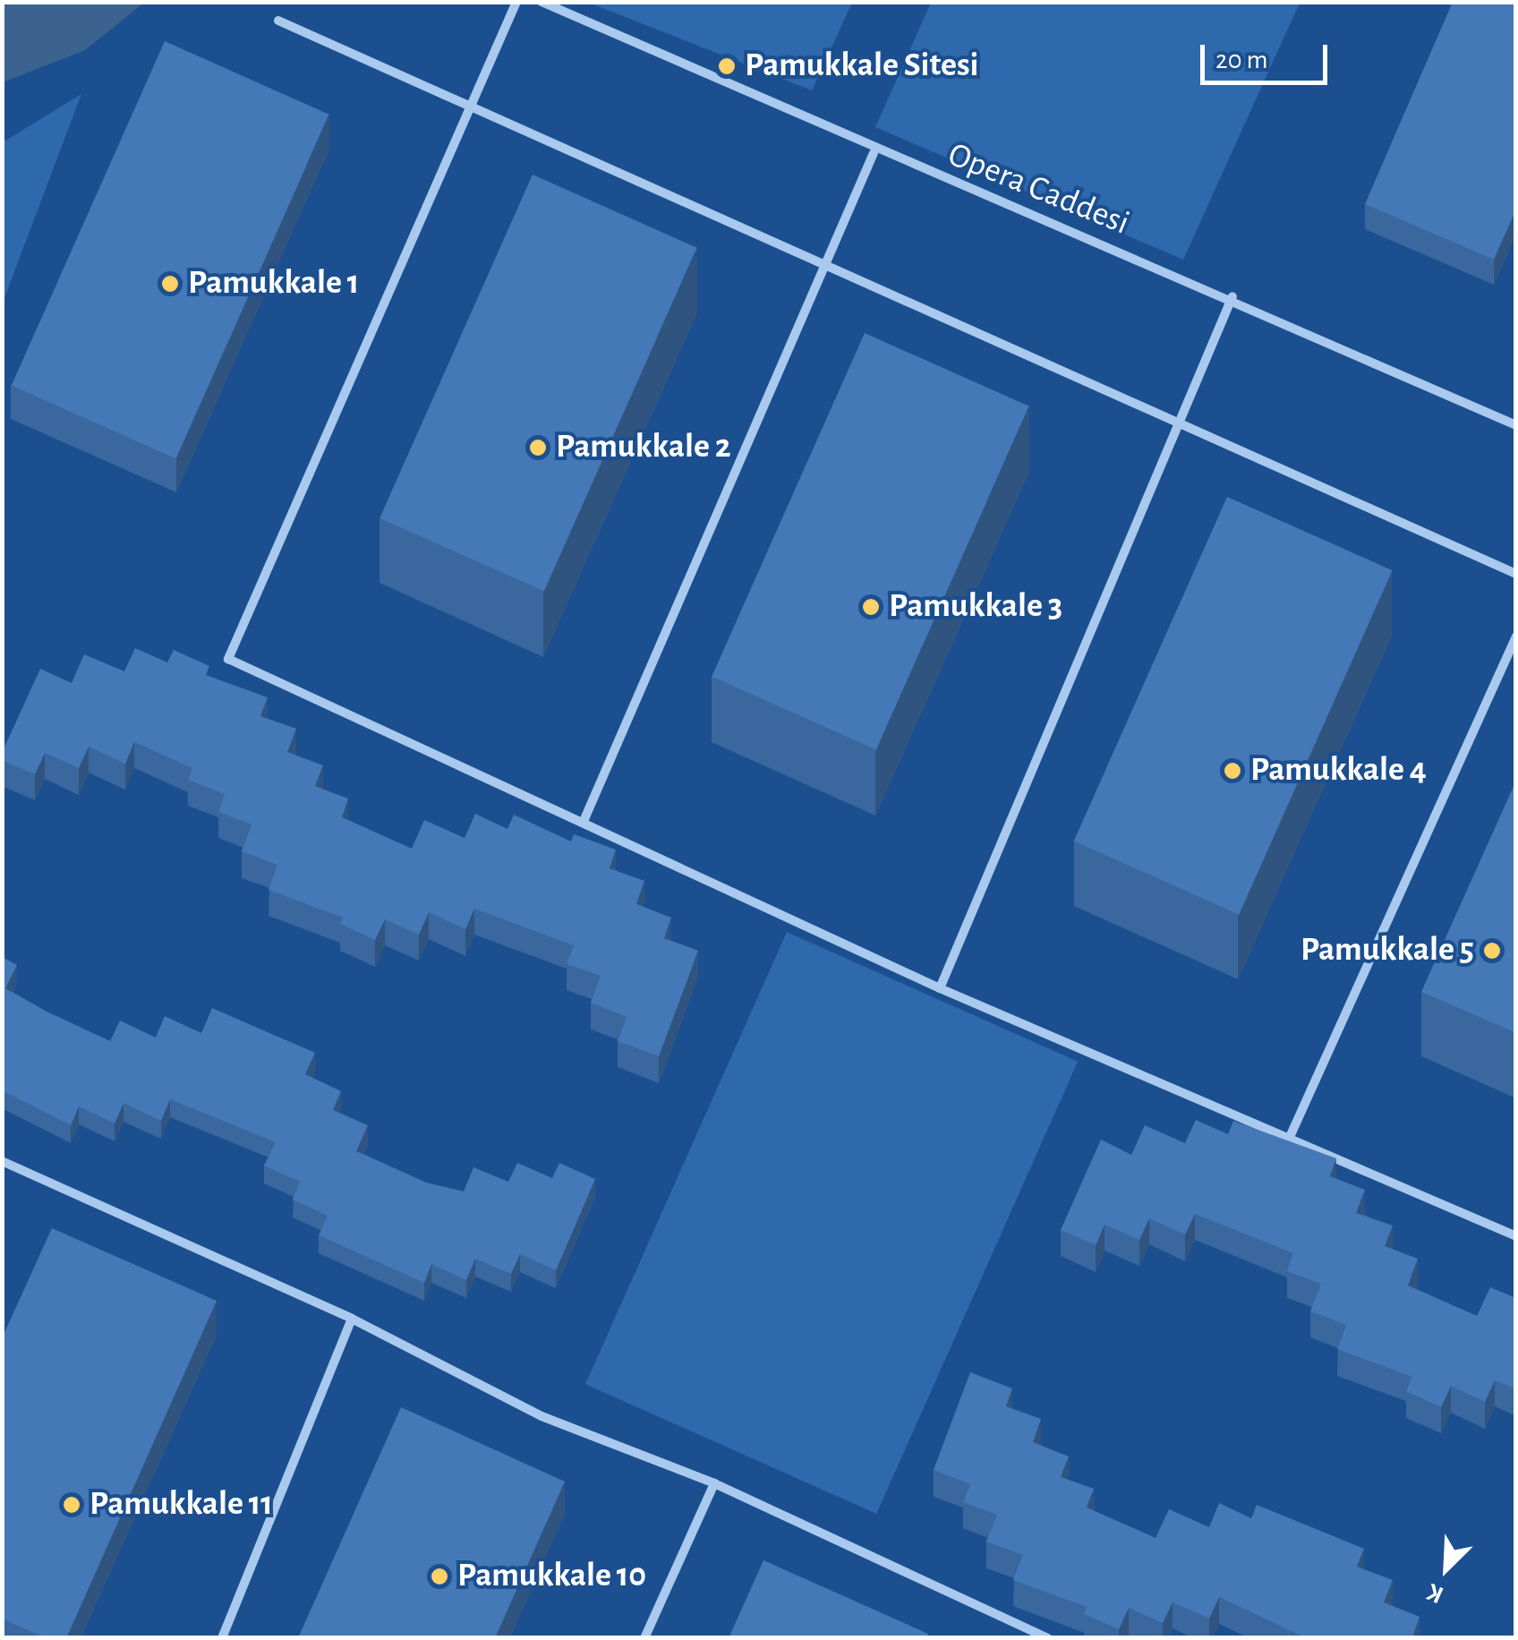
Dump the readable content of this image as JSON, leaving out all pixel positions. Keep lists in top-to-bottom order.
{
  "streets": {
    "street": ["Opera Caddesi"]
  },
  "places": [
    "Pamukkale Sitesi",
    "Pamukkale 1",
    "Pamukkale 2",
    "Pamukkale 3",
    "Pamukkale 4",
    "Pamukkale 5",
    "Pamukkale 11",
    "Pamukkale 10"
  ],
  "scale_bar": "20 m",
  "north": "bottom left"
}
